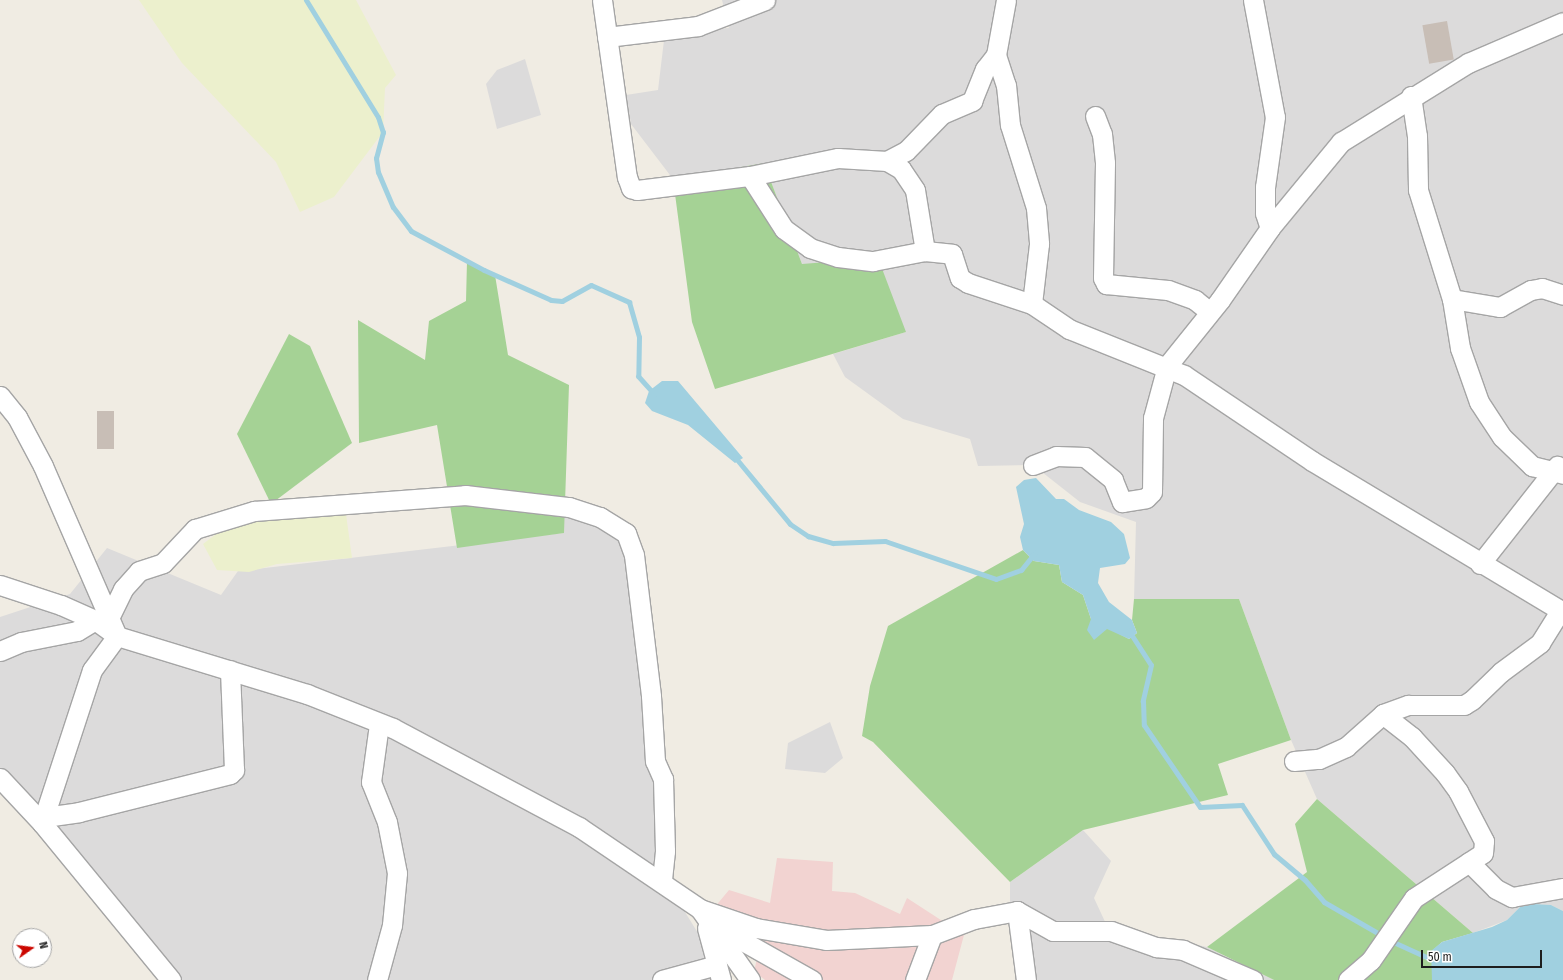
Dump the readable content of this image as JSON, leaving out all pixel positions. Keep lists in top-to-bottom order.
{
  "scale_bar": "50 m",
  "north": "right"
}
